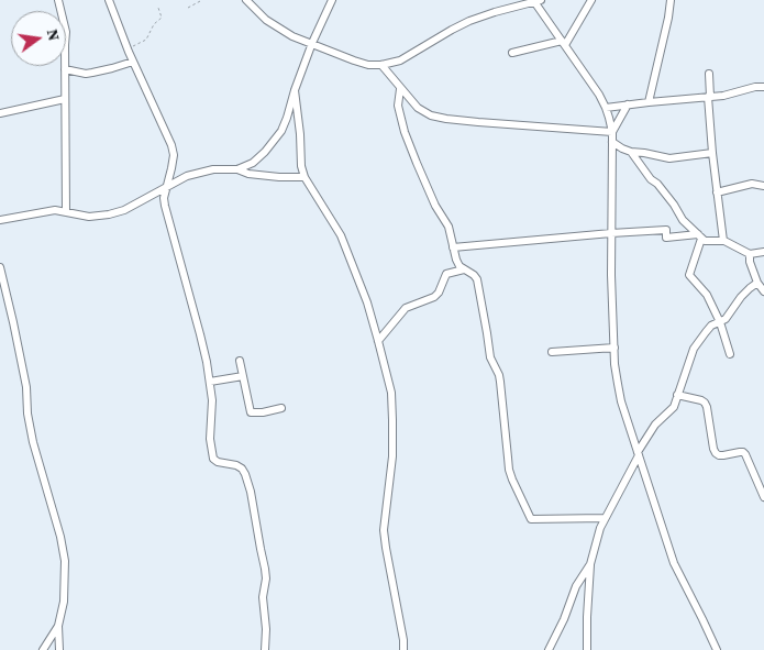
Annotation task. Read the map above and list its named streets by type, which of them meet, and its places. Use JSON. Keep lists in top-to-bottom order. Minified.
{"north":"right"}
